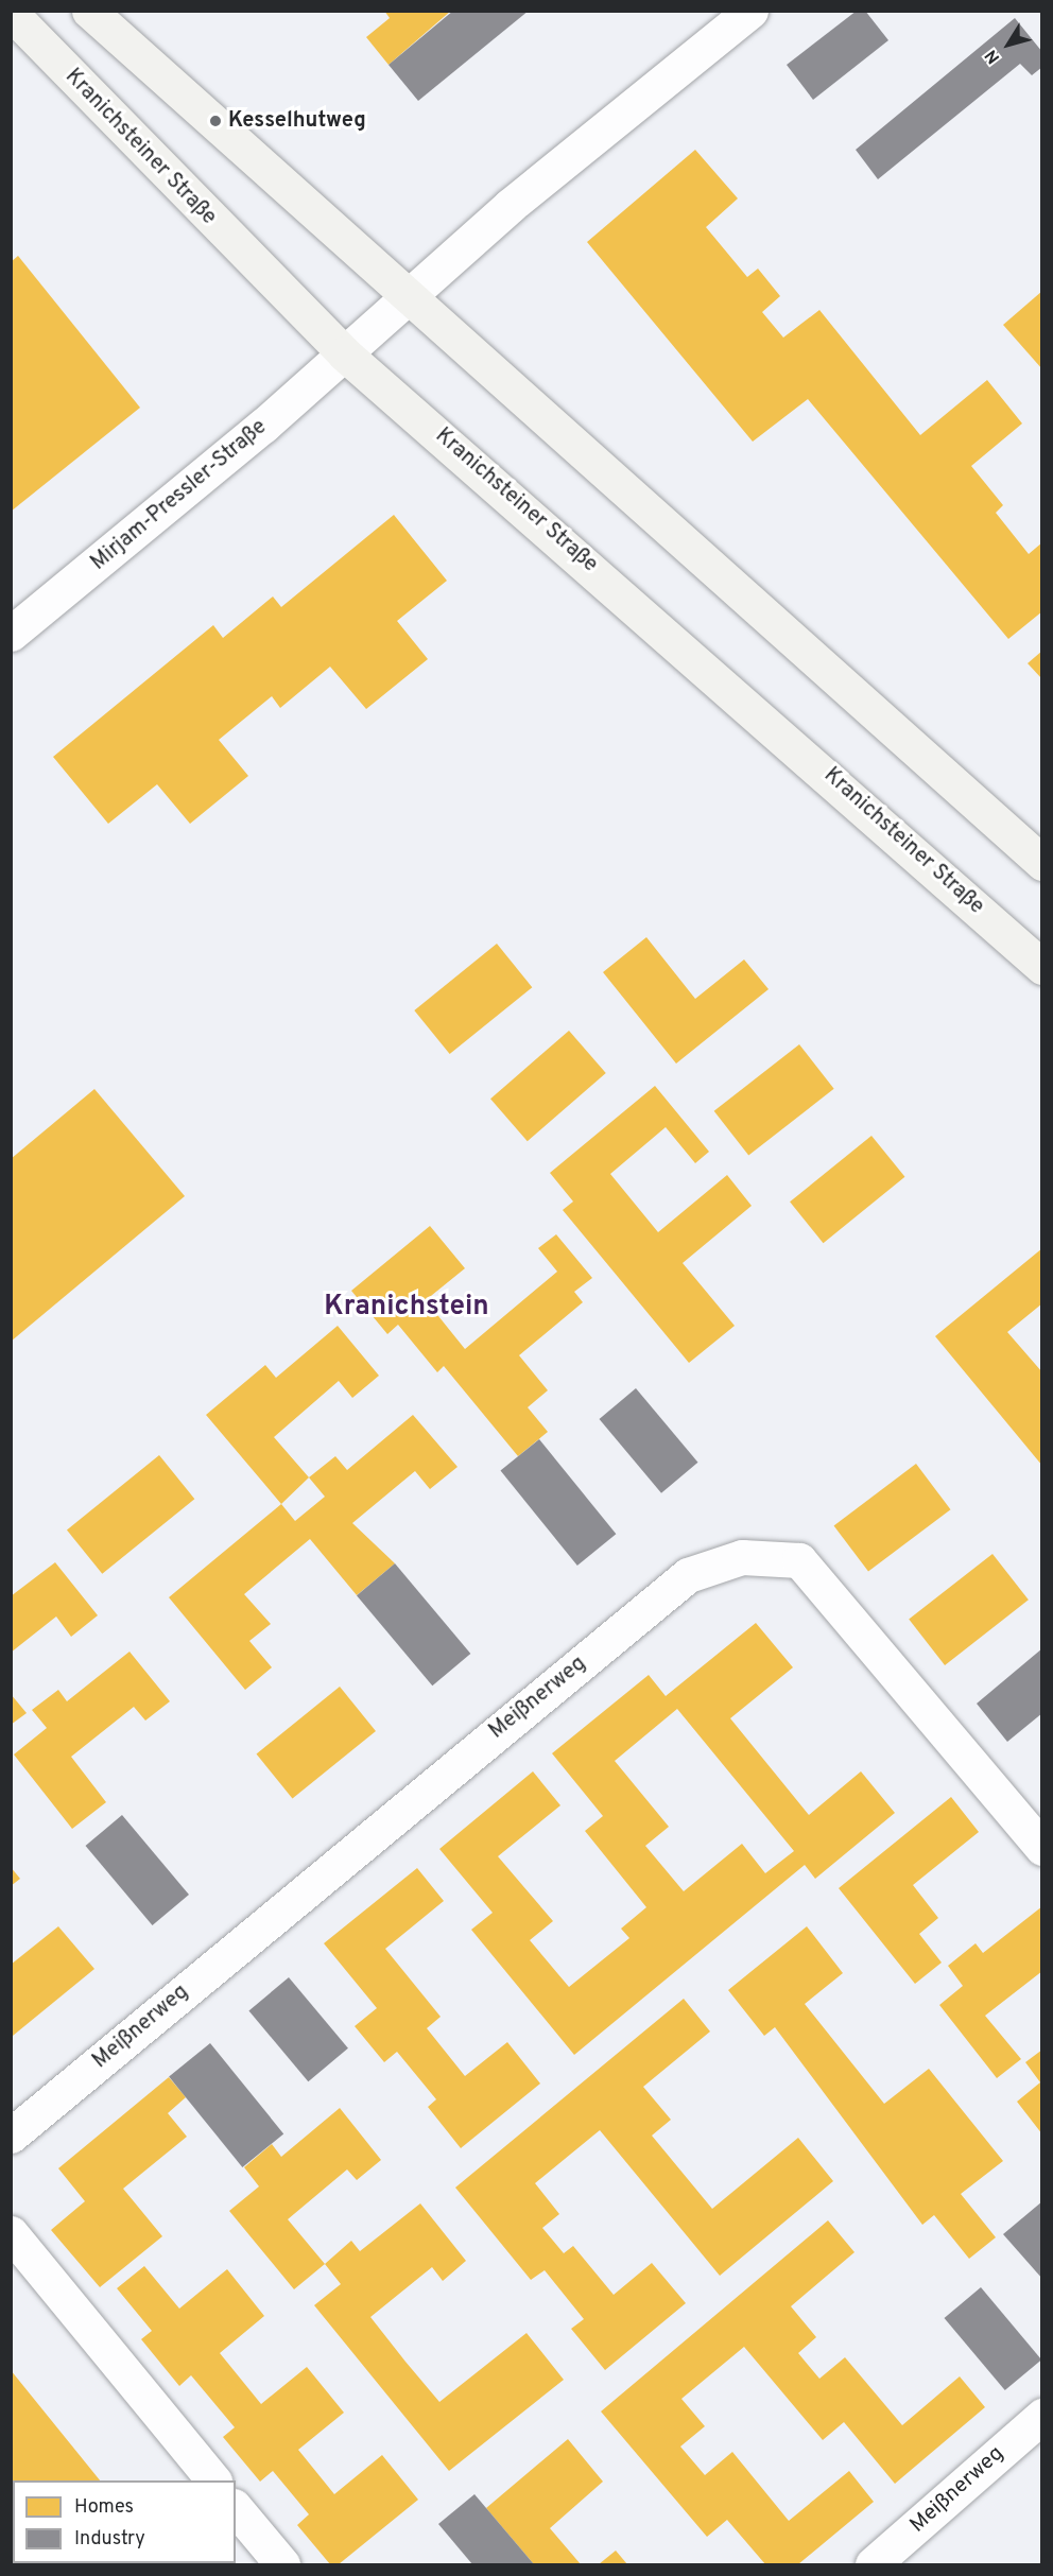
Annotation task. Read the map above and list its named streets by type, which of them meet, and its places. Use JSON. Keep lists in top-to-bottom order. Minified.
{"streets":{"main road":["Kranichsteiner Straße"],"street":["Mirjam-Pressler-Straße","Meißnerweg"]},"crossings":[["Kranichsteiner Straße","Mirjam-Pressler-Straße"]],"districts":["Kranichstein"],"places":["Kesselhutweg"],"legend":["Homes","Industry"],"north":"bottom left"}
